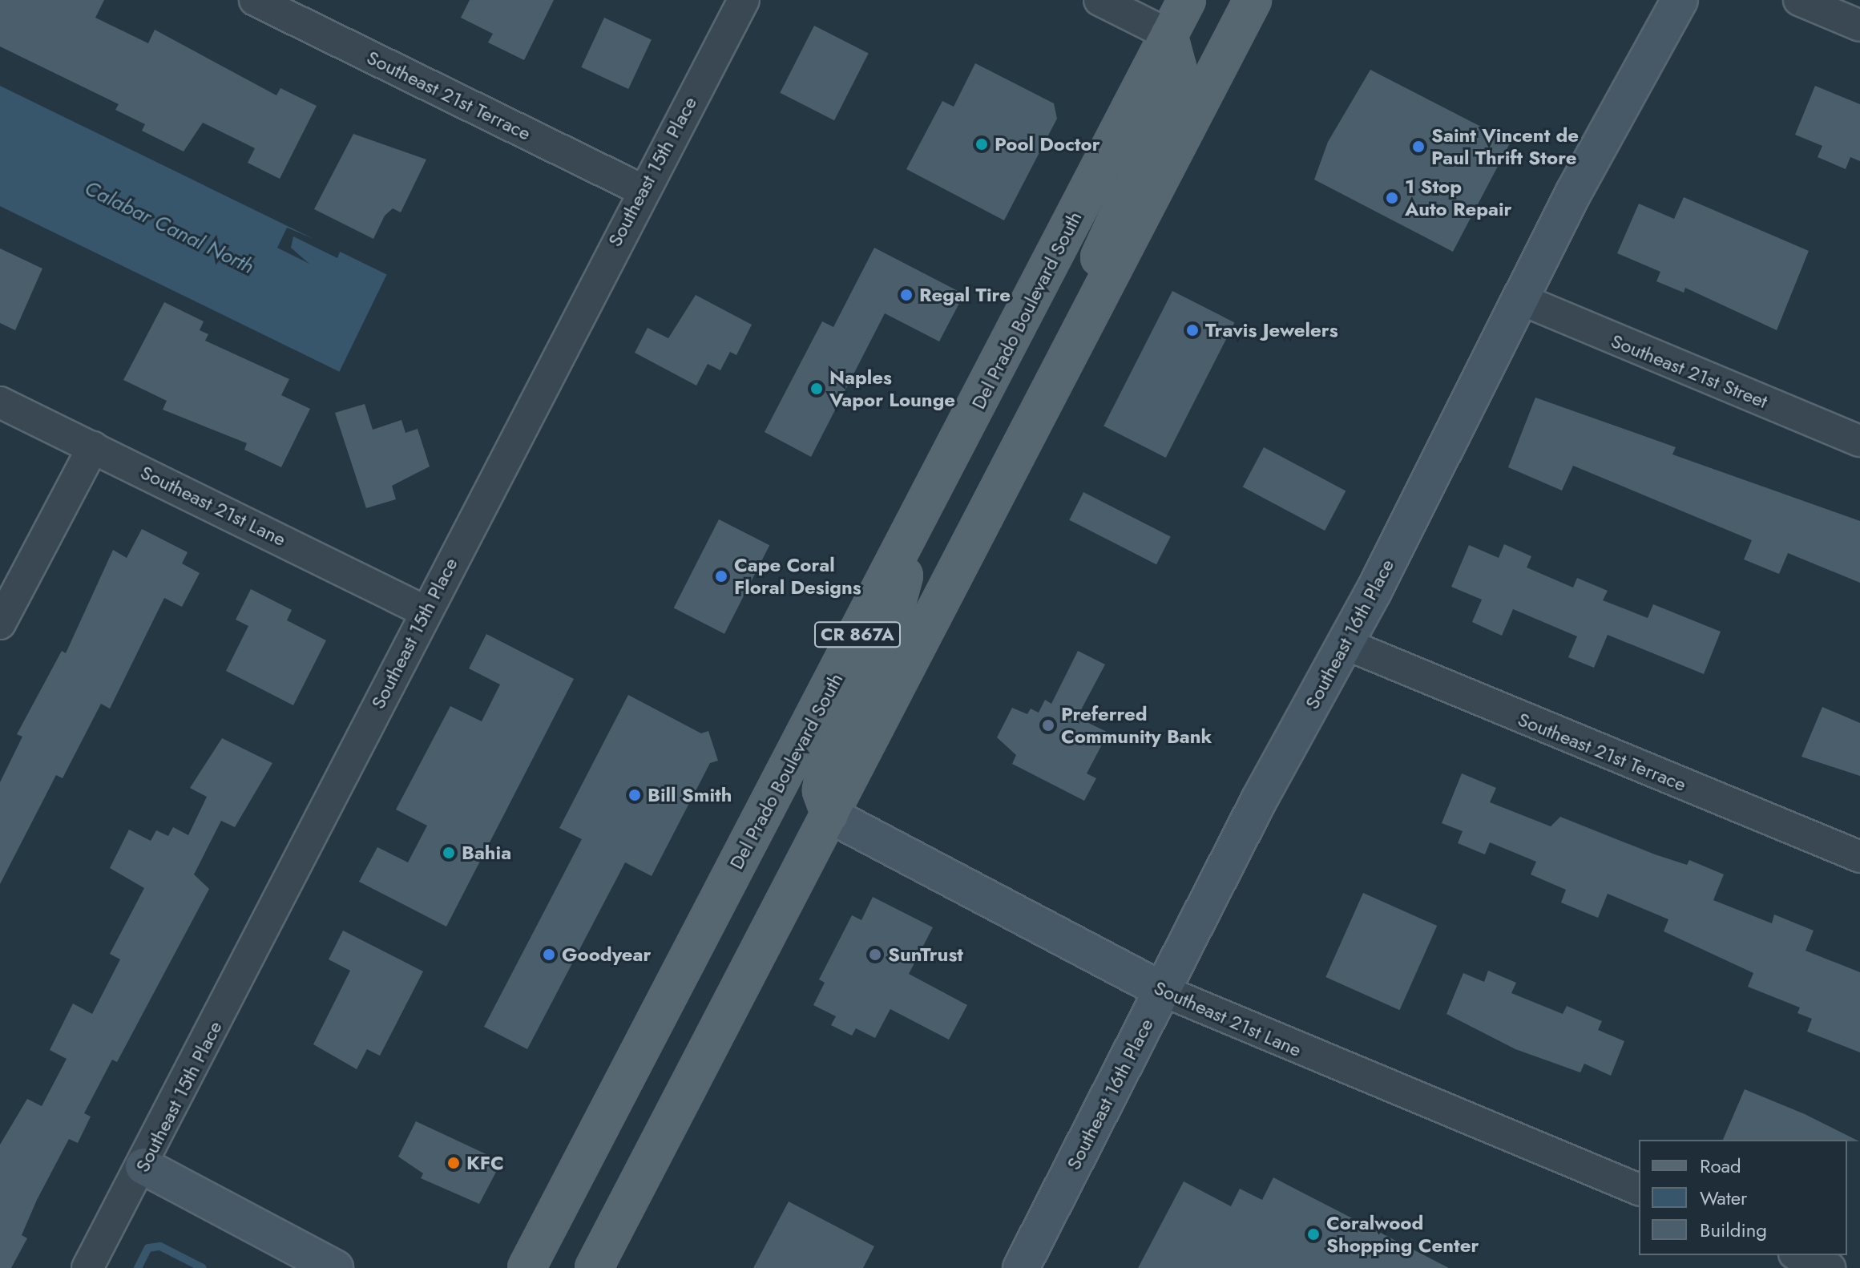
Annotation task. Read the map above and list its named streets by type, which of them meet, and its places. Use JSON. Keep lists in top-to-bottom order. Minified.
{"streets":{"main road":["Del Prado Boulevard South","CR 867A"],"street":["Southeast 21st Terrace","Southeast 15th Place","Southeast 21st Street","Southeast 21st Lane","Southeast 16th Place"]},"crossings":[["Southeast 21st Terrace","Southeast 15th Place"],["Southeast 21st Terrace","Southeast 16th Place"],["Southeast 15th Place","Southeast 21st Lane"],["Southeast 21st Street","Southeast 16th Place"],["Southeast 21st Lane","Southeast 16th Place"],["Southeast 21st Lane","CR 867A"]],"water":["Calabar Canal North"],"places":["Pool Doctor","Saint Vincent de Paul Thrift Store","1 Stop Auto Repair","Regal Tire","Travis Jewelers","Naples Vapor Lounge","Cape Coral Floral Designs","Preferred Community Bank","Bill Smith","Bahia","Goodyear","SunTrust","KFC","Coralwood Shopping Center"],"legend":["Road","Water","Building"]}
